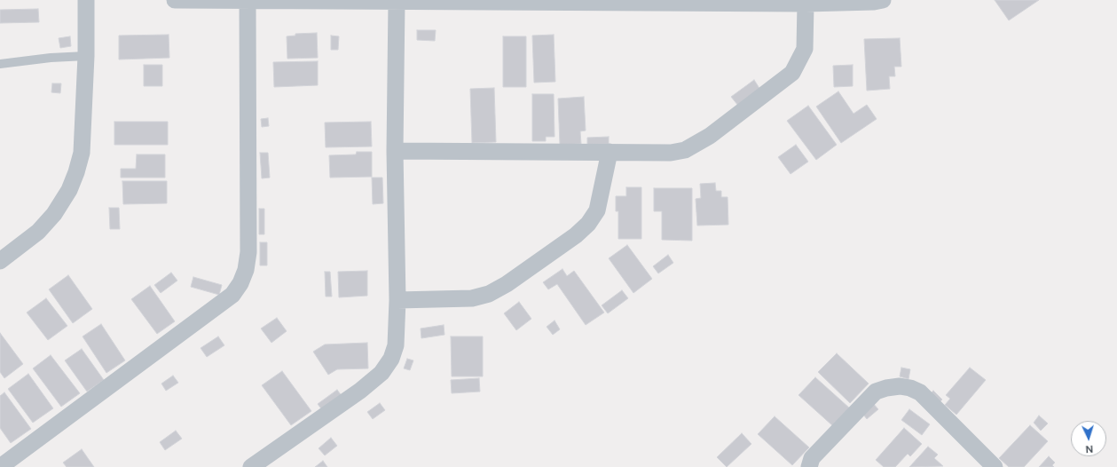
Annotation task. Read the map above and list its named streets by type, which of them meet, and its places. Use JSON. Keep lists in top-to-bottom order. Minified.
{"north":"bottom"}
